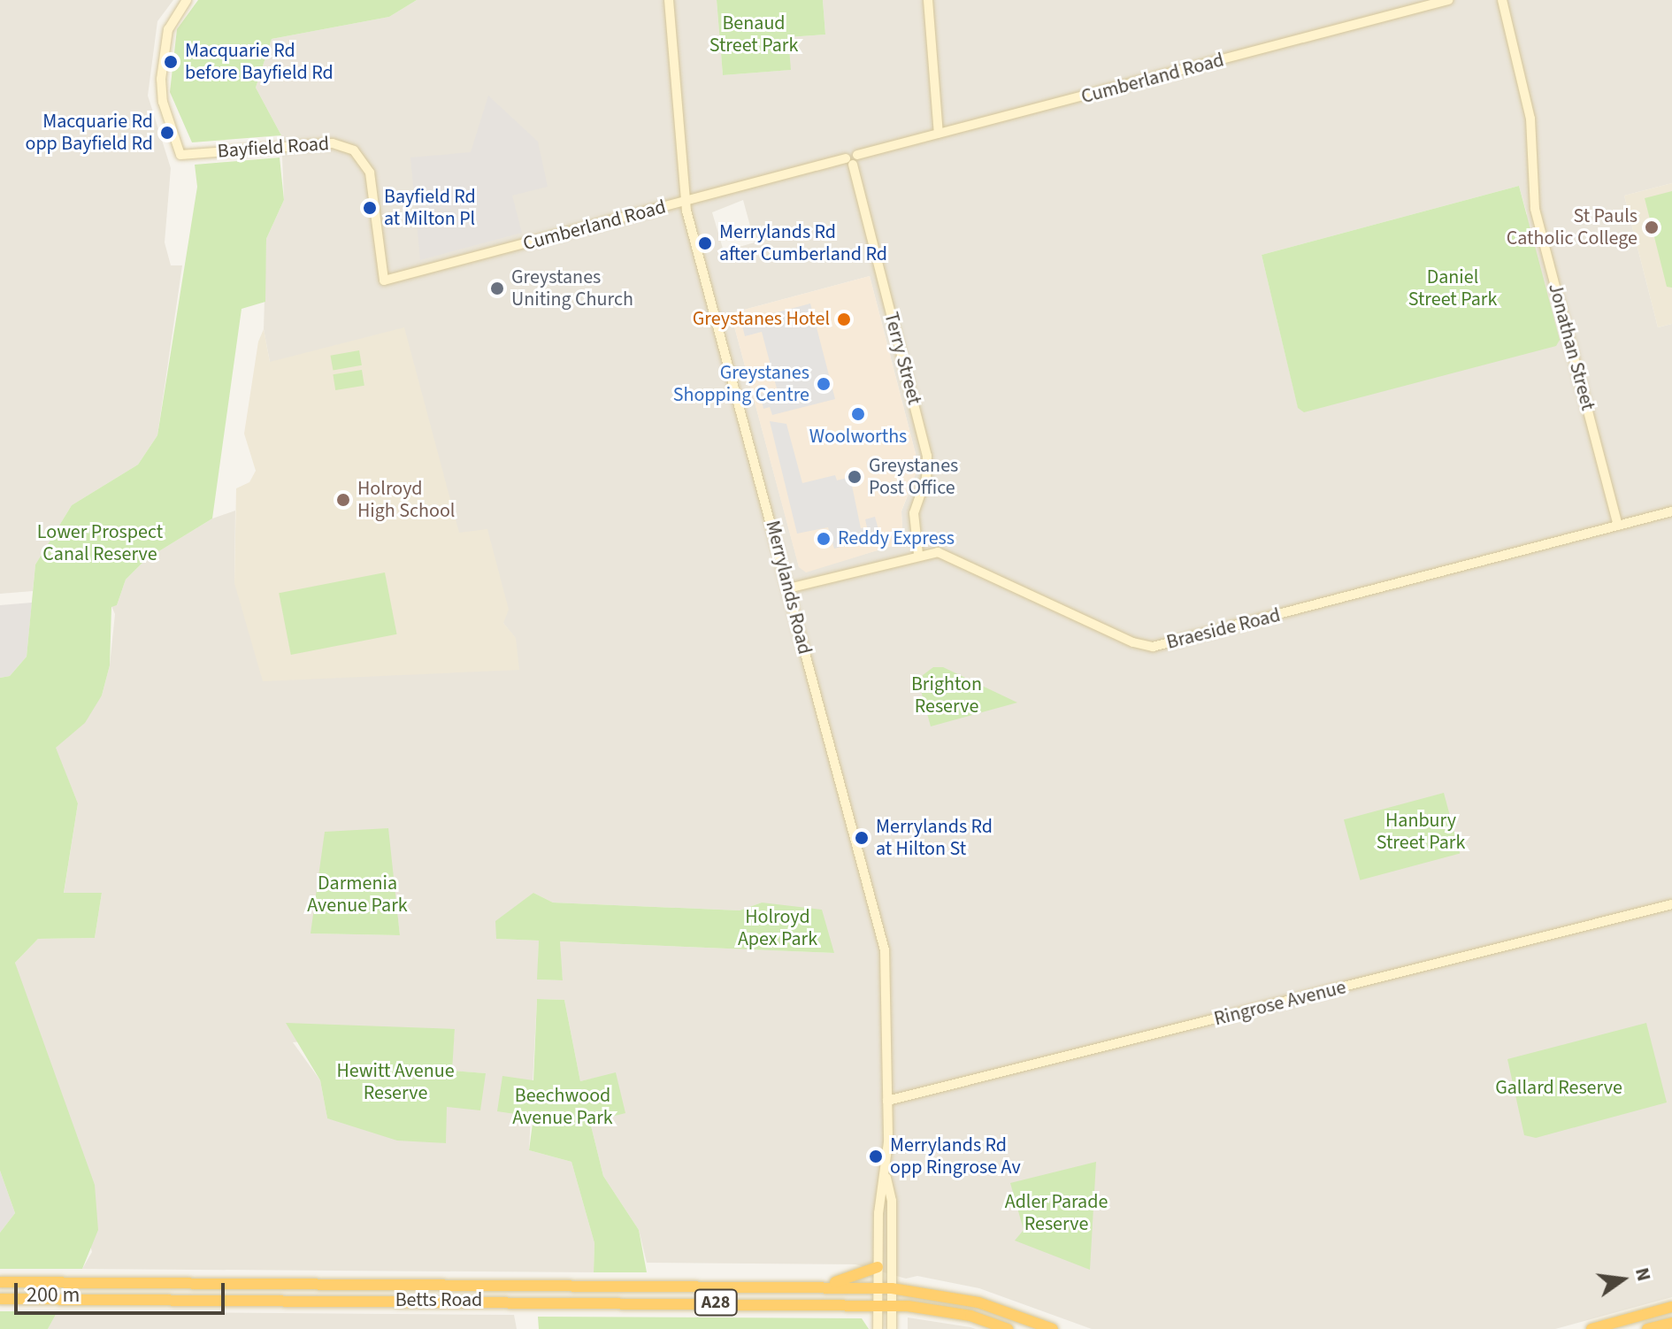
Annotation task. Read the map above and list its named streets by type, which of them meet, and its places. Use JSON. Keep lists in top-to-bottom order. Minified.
{"streets":{"highway":["Betts Road","A28"],"street":["Cumberland Road","Bayfield Road","Jonathan Street","Terry Street","Merrylands Road","Braeside Road","Ringrose Avenue"]},"crossings":[["Cumberland Road","Bayfield Road"],["Cumberland Road","Terry Street"],["Cumberland Road","Merrylands Road"],["Jonathan Street","Braeside Road"],["Terry Street","Braeside Road"],["Merrylands Road","Braeside Road"],["Merrylands Road","Ringrose Avenue"],["Merrylands Road","Betts Road"],["Merrylands Road","A28"],["Betts Road","A28"]],"parks":["Benaud Street Park","Daniel Street Park","Lower Prospect Canal Reserve","Brighton Reserve","Hanbury Street Park","Darmenia Avenue Park","Holroyd Apex Park","Hewitt Avenue Reserve","Gallard Reserve","Beechwood Avenue Park","Adler Parade Reserve"],"places":["Macquarie Rd before Bayfield Rd","Macquarie Rd opp Bayfield Rd","Bayfield Rd at Milton Pl","St Pauls Catholic College","Merrylands Rd after Cumberland Rd","Greystanes Uniting Church","Greystanes Hotel","Greystanes Shopping Centre","Woolworths","Greystanes Post Office","Holroyd High School","Reddy Express","Merrylands Rd at Hilton St","Merrylands Rd opp Ringrose Av"],"scale_bar":"200 m","north":"right"}
